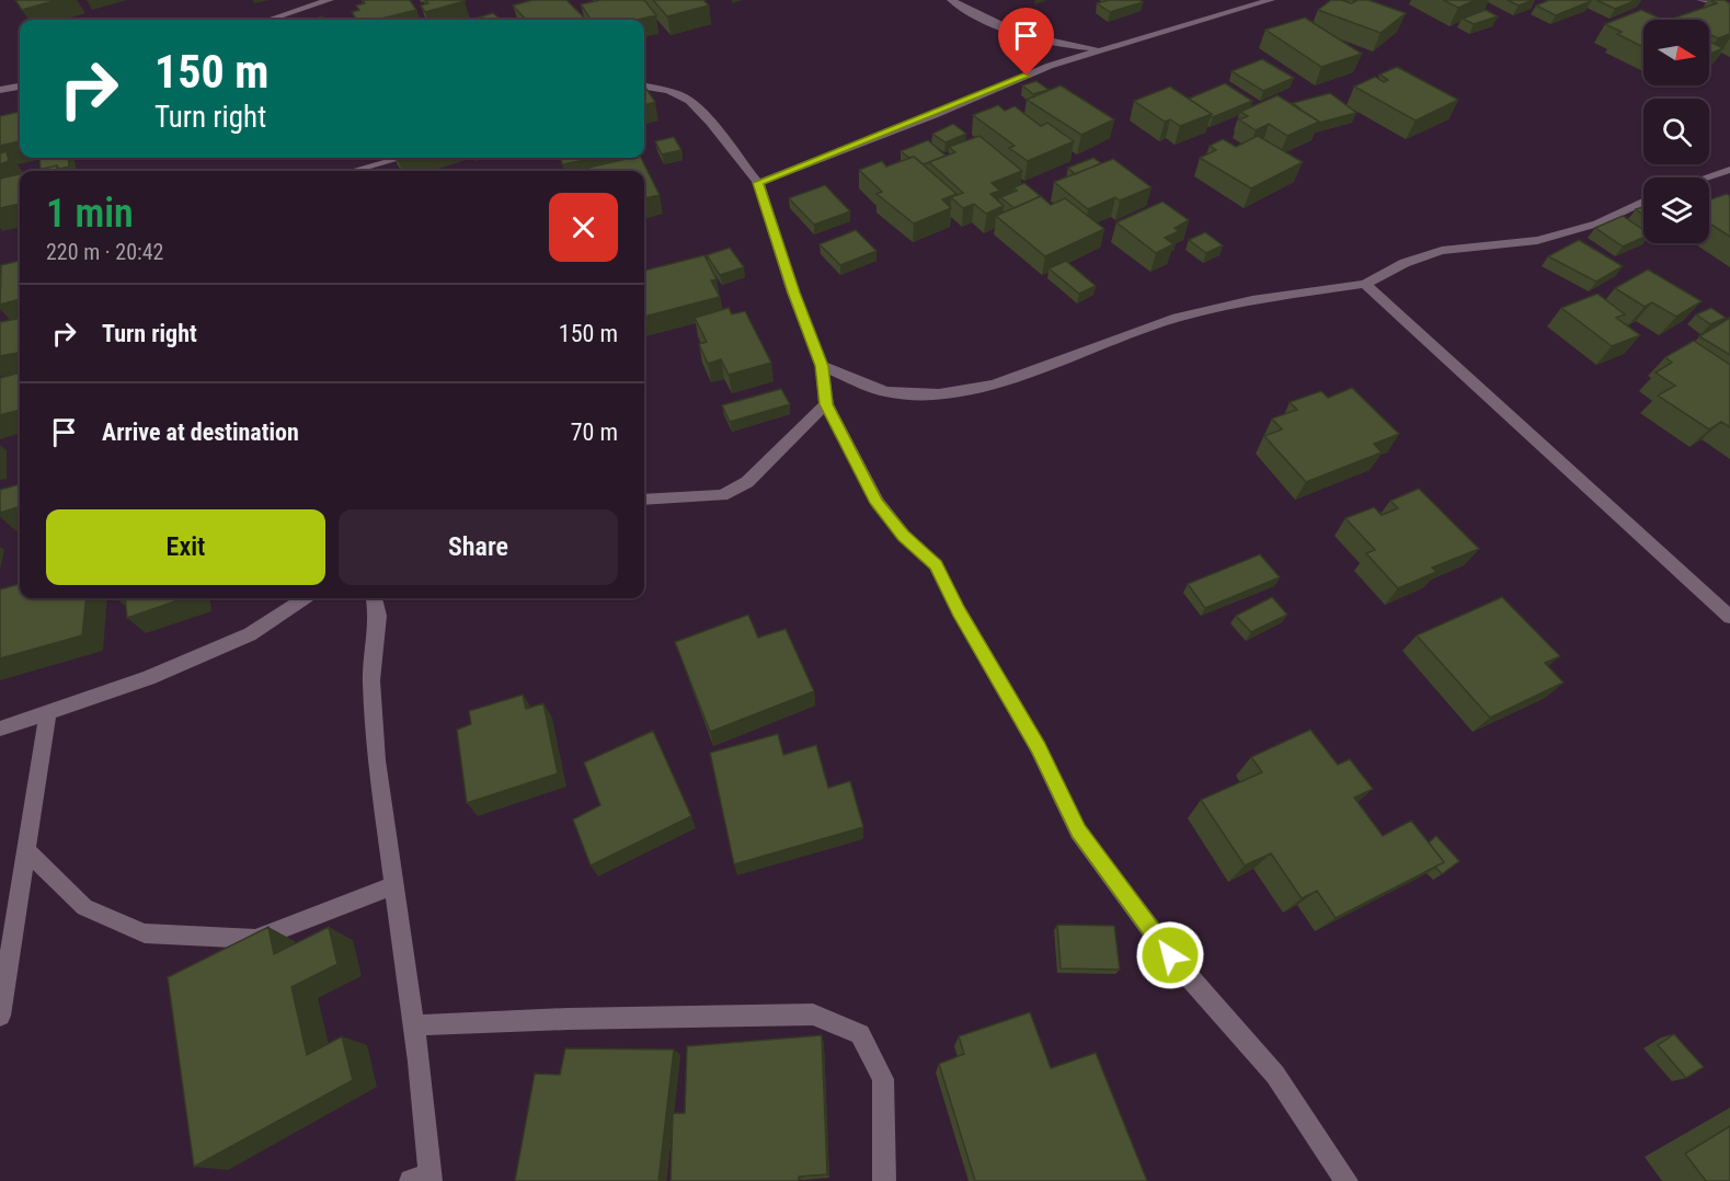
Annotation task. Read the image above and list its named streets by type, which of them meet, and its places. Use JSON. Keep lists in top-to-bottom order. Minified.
{"north":"right","page":{"turn":["150 m","Turn right"],"heading":["1 min","220 m · 20:42"],"list":[{"name":"Turn right","value":"150 m"},{"name":"Arrive at destination","value":"70 m"}],"buttons":["Exit","Share"]}}
